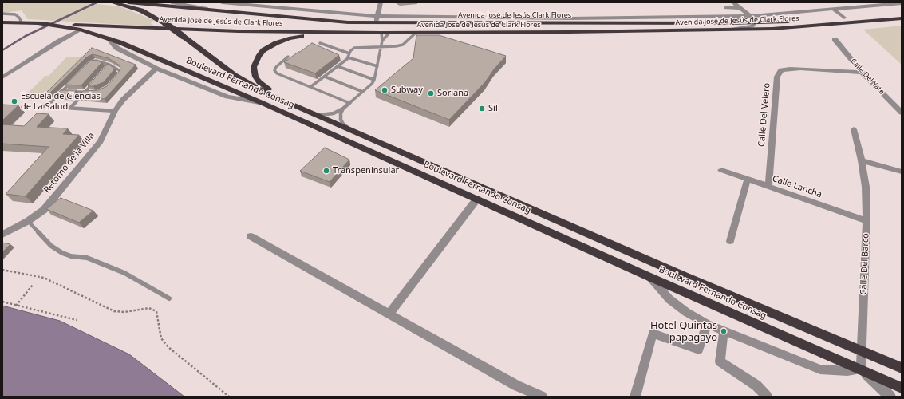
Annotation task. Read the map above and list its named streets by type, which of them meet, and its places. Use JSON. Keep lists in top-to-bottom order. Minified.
{"streets":{"highway":["Avenida José de Jesús Clark Flores","Avenida José de Jesús de Clark Flores","Boulevard Fernando Consag"],"street":["Calle Del Yate","Calle Del Velero","Retorno de la Villa","Calle Lancha","Calle Del Barco"]},"crossings":[["Avenida José de Jesús de Clark Flores","Boulevard Fernando Consag"],["Calle Del Yate","Calle Del Velero"],["Boulevard Fernando Consag","Calle Del Barco"],["Calle Del Velero","Calle Lancha"],["Calle Lancha","Calle Del Barco"]],"places":["Subway","Soriana","Escuela de Ciencias de La Salud","Sil","Transpeninsular","Hotel Quintas papagayo"]}
